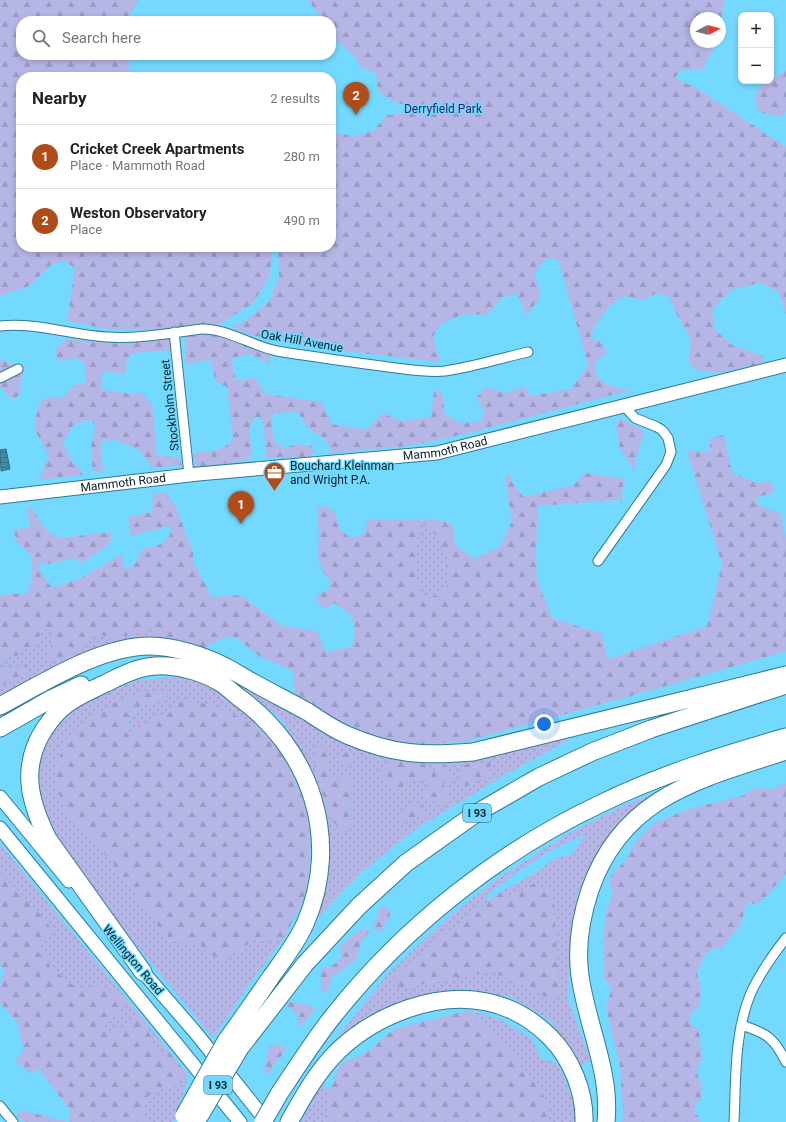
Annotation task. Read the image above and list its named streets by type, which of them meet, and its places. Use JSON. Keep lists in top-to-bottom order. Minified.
{"streets":{"highway":["I 93"],"main road":["Mammoth Road","Wellington Road"],"street":["Oak Hill Avenue","Stockholm Street"]},"crossings":[["Oak Hill Avenue","Stockholm Street"],["Stockholm Street","Mammoth Road"]],"parks":["Derryfield Park"],"places":{"office":["Bouchard Kleinman and Wright P.A."]},"north":"right","page":{"map_buttons":["+","−"],"search":"Search here","heading":["Nearby","2 results"],"pins":["2","1"],"list":[{"mark":"1","name":"Cricket Creek Apartments","note":"Place · Mammoth Road","value":"280 m"},{"mark":"2","name":"Weston Observatory","note":"Place","value":"490 m"}]}}
